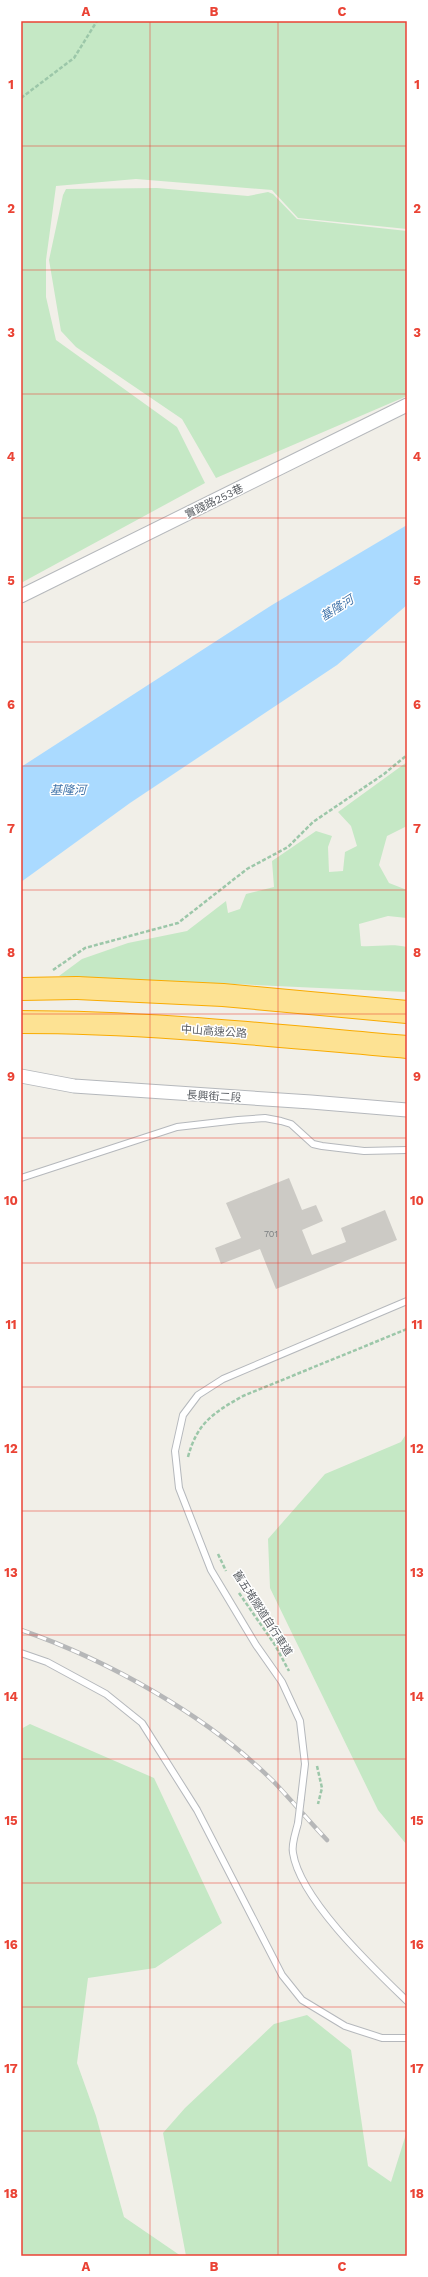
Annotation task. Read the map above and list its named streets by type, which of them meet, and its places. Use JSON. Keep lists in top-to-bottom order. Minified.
{"streets":{"highway":["中山高速公路"],"street":["實踐路253巷","長興街二段"],"path":["舊五堵隧道自行車道"]},"water":["基隆河"],"house_numbers":["701"],"grid":{"columns":["A","B","C"],"rows":["1","2","3","4","5","6","7","8","9","10","11","12","13","14","15","16","17","18"]}}
